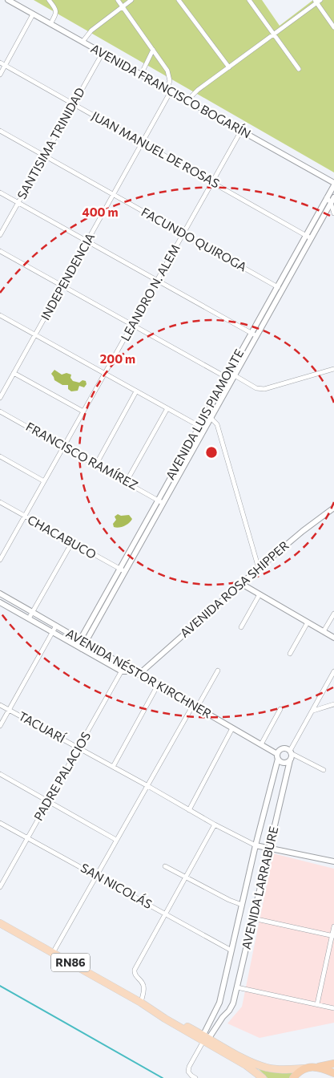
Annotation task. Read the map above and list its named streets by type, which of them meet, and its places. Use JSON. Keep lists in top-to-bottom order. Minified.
{"streets":{"main road":["RN86"],"street":["AVENIDA FRANCISCO BOGARÍN","SANTISIMA TRINIDAD","JUAN MANUEL DE ROSAS","FACUNDO QUIROGA","INDEPENDENCIA","LEANDRO N. ALEM","AVENIDA LUIS PIAMONTE","FRANCISCO RAMÍREZ","CHACABUCO","AVENIDA ROSA SHIPPER","AVENIDA NÉSTOR KIRCHNER","TACUARÍ","PADRE PALACIOS","SAN NICOLÁS","AVENIDA LARRABURE"]},"crossings":[["AVENIDA FRANCISCO BOGARÍN","SANTISIMA TRINIDAD"],["AVENIDA FRANCISCO BOGARÍN","INDEPENDENCIA"],["AVENIDA FRANCISCO BOGARÍN","LEANDRO N. ALEM"],["AVENIDA FRANCISCO BOGARÍN","AVENIDA LUIS PIAMONTE"],["SANTISIMA TRINIDAD","JUAN MANUEL DE ROSAS"],["SANTISIMA TRINIDAD","FACUNDO QUIROGA"],["JUAN MANUEL DE ROSAS","INDEPENDENCIA"],["JUAN MANUEL DE ROSAS","LEANDRO N. ALEM"],["JUAN MANUEL DE ROSAS","AVENIDA LUIS PIAMONTE"],["FACUNDO QUIROGA","INDEPENDENCIA"],["FACUNDO QUIROGA","LEANDRO N. ALEM"],["FACUNDO QUIROGA","AVENIDA LUIS PIAMONTE"],["LEANDRO N. ALEM","FRANCISCO RAMÍREZ"],["LEANDRO N. ALEM","CHACABUCO"],["AVENIDA LUIS PIAMONTE","FRANCISCO RAMÍREZ"],["AVENIDA LUIS PIAMONTE","CHACABUCO"],["AVENIDA LUIS PIAMONTE","AVENIDA NÉSTOR KIRCHNER"],["AVENIDA ROSA SHIPPER","AVENIDA NÉSTOR KIRCHNER"],["AVENIDA NÉSTOR KIRCHNER","PADRE PALACIOS"],["AVENIDA NÉSTOR KIRCHNER","AVENIDA LARRABURE"],["TACUARÍ","PADRE PALACIOS"],["TACUARÍ","AVENIDA LARRABURE"],["PADRE PALACIOS","SAN NICOLÁS"],["SAN NICOLÁS","AVENIDA LARRABURE"],["AVENIDA LARRABURE","RN86"]],"rings":["400 m","200 m"]}
